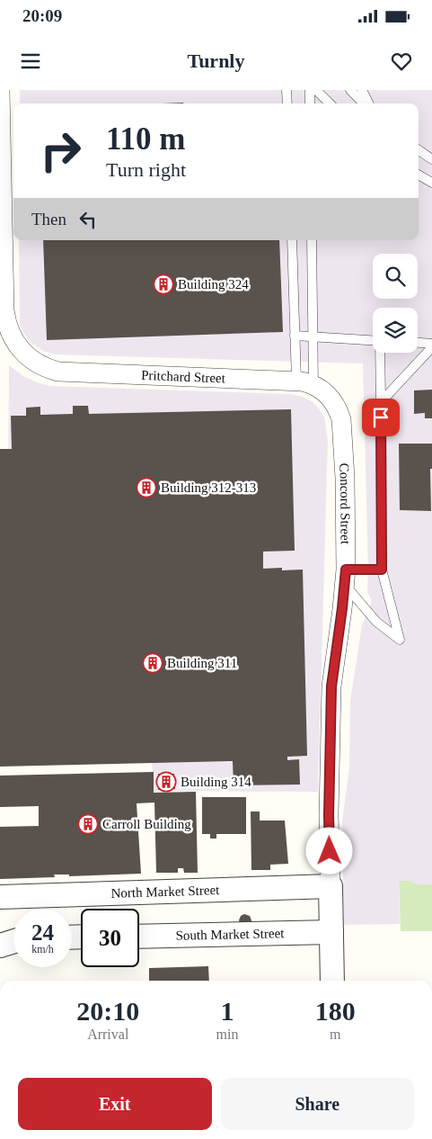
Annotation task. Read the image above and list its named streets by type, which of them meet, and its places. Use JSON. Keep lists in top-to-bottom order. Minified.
{"streets":{"street":["Pritchard Street","Concord Street","North Market Street","South Market Street"]},"crossings":[["Pritchard Street","Concord Street"],["Concord Street","North Market Street"],["Concord Street","South Market Street"]],"places":{"building":["Building 324","Building 312-313","Building 311","Building 314","Carroll Building"]},"page":{"status":"20:09","header":"Turnly","turn":["110 m","Turn right"],"then":"Then","speed":"24 km/h","limit":"30","eta":["20:10","Arrival","1","min","180","m"],"buttons":["Exit","Share"]}}
